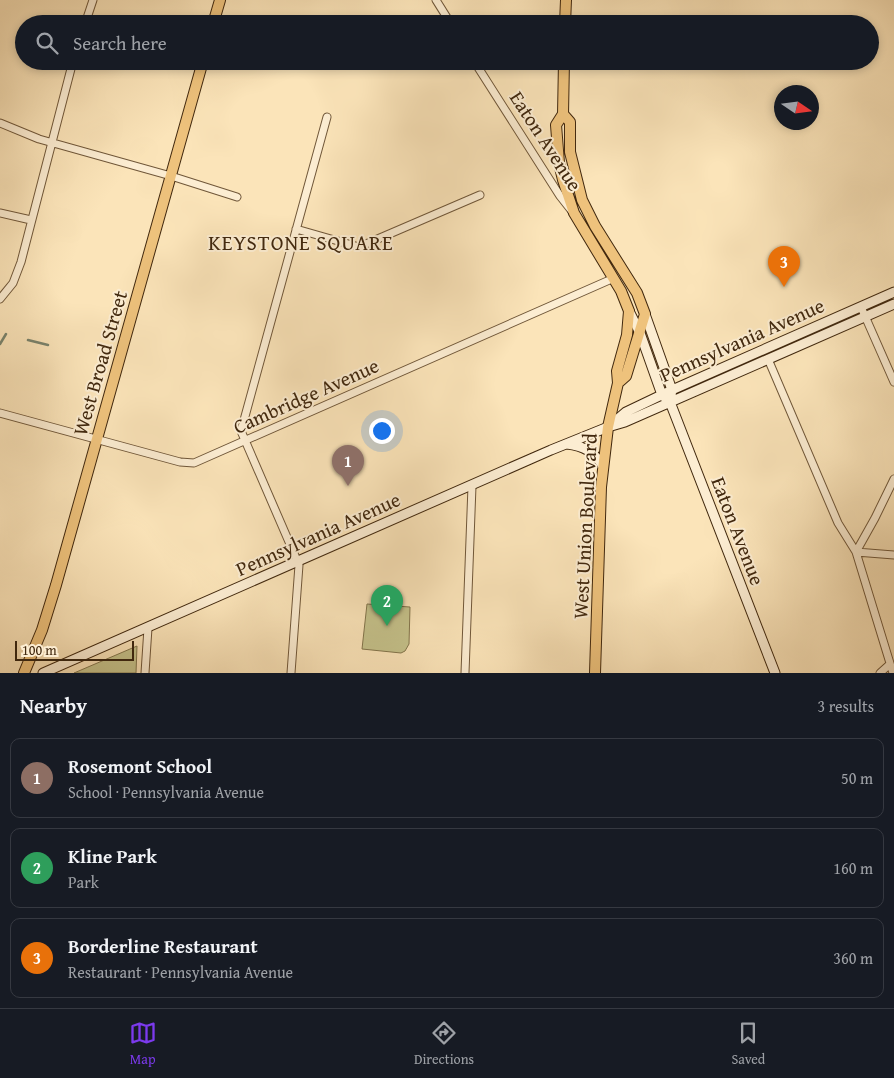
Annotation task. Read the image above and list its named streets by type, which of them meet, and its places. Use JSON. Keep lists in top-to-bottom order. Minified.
{"streets":{"main road":["West Broad Street","West Union Boulevard"],"street":["Eaton Avenue","Pennsylvania Avenue","Cambridge Avenue"]},"crossings":[["Eaton Avenue","Pennsylvania Avenue"],["Eaton Avenue","West Union Boulevard"],["Pennsylvania Avenue","West Union Boulevard"],["West Broad Street","Cambridge Avenue"],["Cambridge Avenue","West Union Boulevard"]],"districts":["KEYSTONE SQUARE"],"scale_bar":"100 m","north":"right","page":{"search":"Search here","pins":["3","1","2"],"scale":"100 m","heading":["Nearby","3 results"],"list":[{"mark":"1","name":"Rosemont School","note":"School · Pennsylvania Avenue","value":"50 m"},{"mark":"2","name":"Kline Park","note":"Park","value":"160 m"},{"mark":"3","name":"Borderline Restaurant","note":"Restaurant · Pennsylvania Avenue","value":"360 m"}],"nav":["Map","Directions","Saved"]}}
